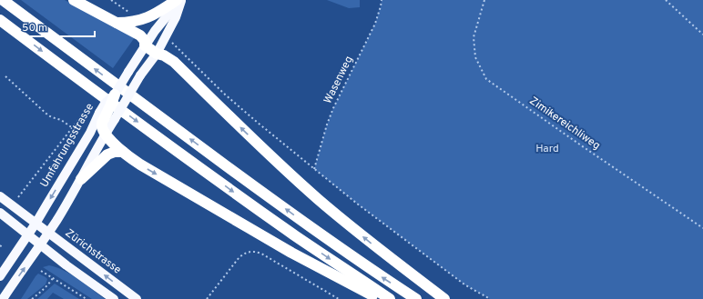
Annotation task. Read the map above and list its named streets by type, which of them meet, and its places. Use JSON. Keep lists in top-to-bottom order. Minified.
{"streets":{"main road":["Umfahrungsstrasse","Zürichstrasse"],"path":["Wasenweg","Zimikereichliweg"]},"crossings":[["Umfahrungsstrasse","Zürichstrasse"]],"parks":["Hard"],"scale_bar":"50 m"}
